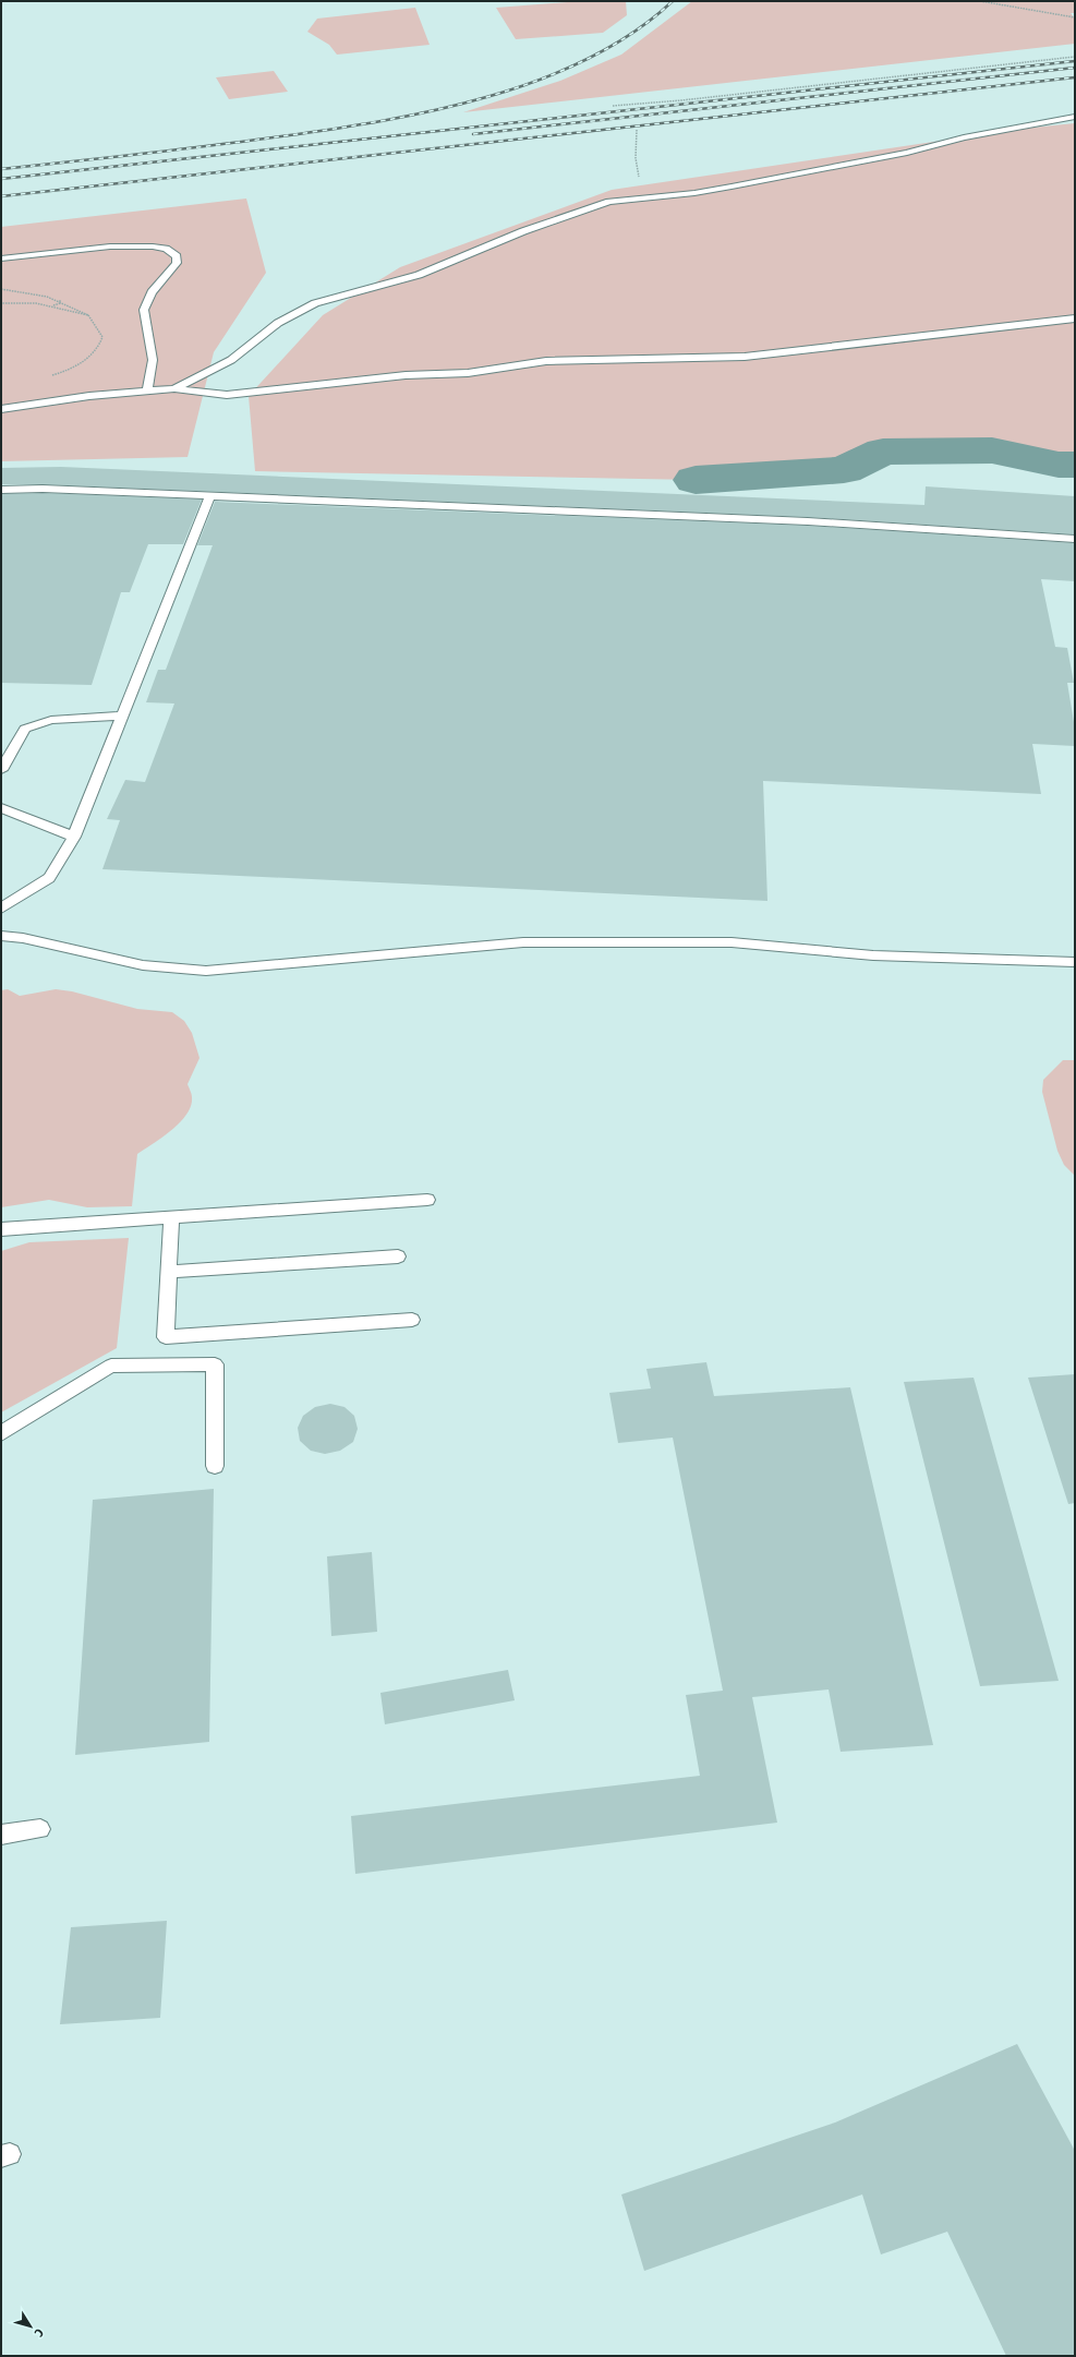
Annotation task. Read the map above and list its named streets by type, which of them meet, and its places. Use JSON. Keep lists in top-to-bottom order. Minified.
{"north":"bottom right"}
